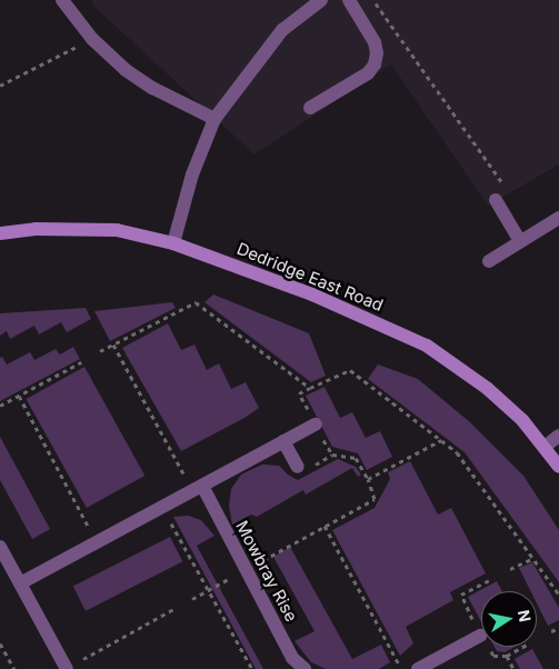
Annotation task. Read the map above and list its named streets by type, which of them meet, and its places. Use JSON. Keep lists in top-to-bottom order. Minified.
{"streets":{"street":["Dedridge East Road","Mowbray Rise"]},"north":"right"}
